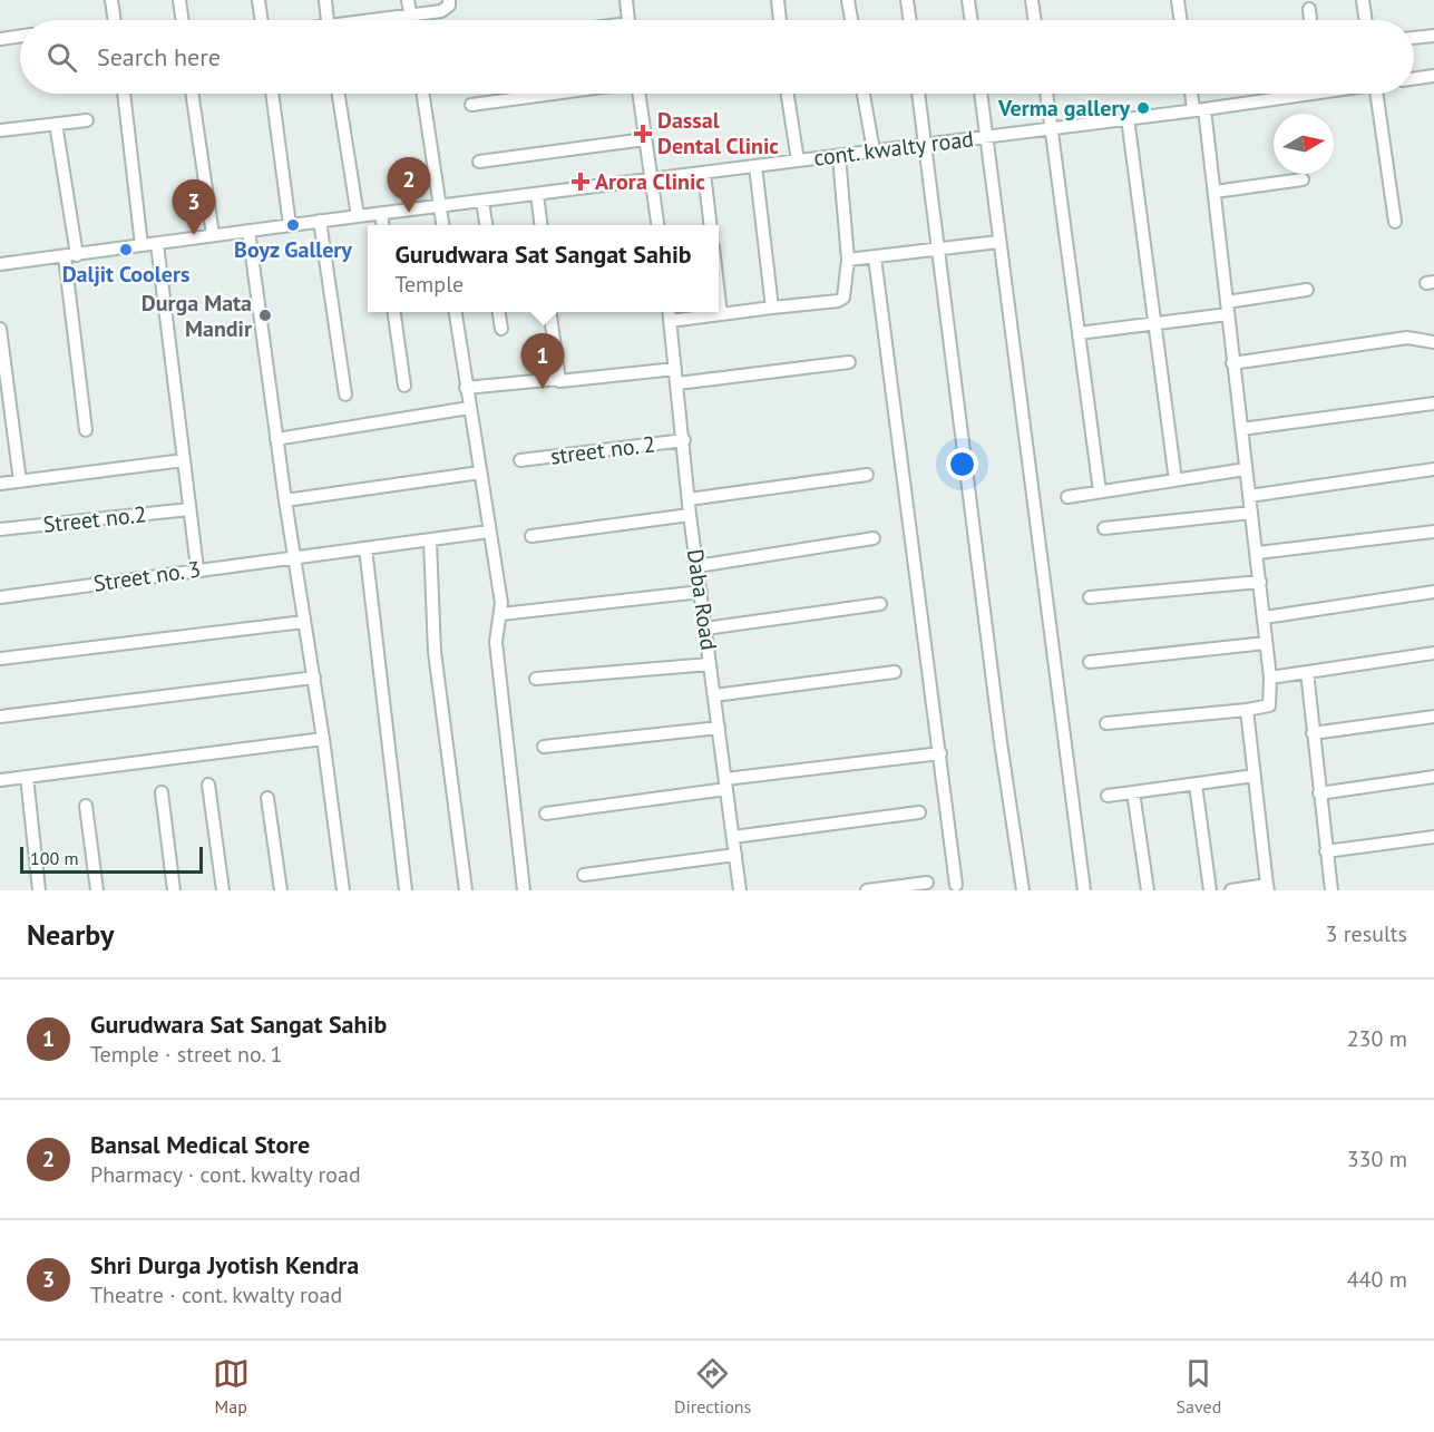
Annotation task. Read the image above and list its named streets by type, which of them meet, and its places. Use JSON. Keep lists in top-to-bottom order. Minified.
{"streets":{"street":["cont. kwalty road","street no. 2","Street no.2","Street no. 3","Daba Road"]},"crossings":[["street no. 2","Daba Road"]],"places":{"other":["Verma gallery","Boyz Gallery","Daljit Coolers","Durga Mata Mandir"],"health":["Dassal Dental Clinic","Arora Clinic"]},"scale_bar":"100 m","north":"right","page":{"search":"Search here","pins":["2","3","1"],"popup":["Gurudwara Sat Sangat Sahib","Temple"],"scale":"100 m","heading":["Nearby","3 results"],"list":[{"mark":"1","name":"Gurudwara Sat Sangat Sahib","note":"Temple · street no. 1","value":"230 m"},{"mark":"2","name":"Bansal Medical Store","note":"Pharmacy · cont. kwalty road","value":"330 m"},{"mark":"3","name":"Shri Durga Jyotish Kendra","note":"Theatre · cont. kwalty road","value":"440 m"}],"nav":["Map","Directions","Saved"]}}
